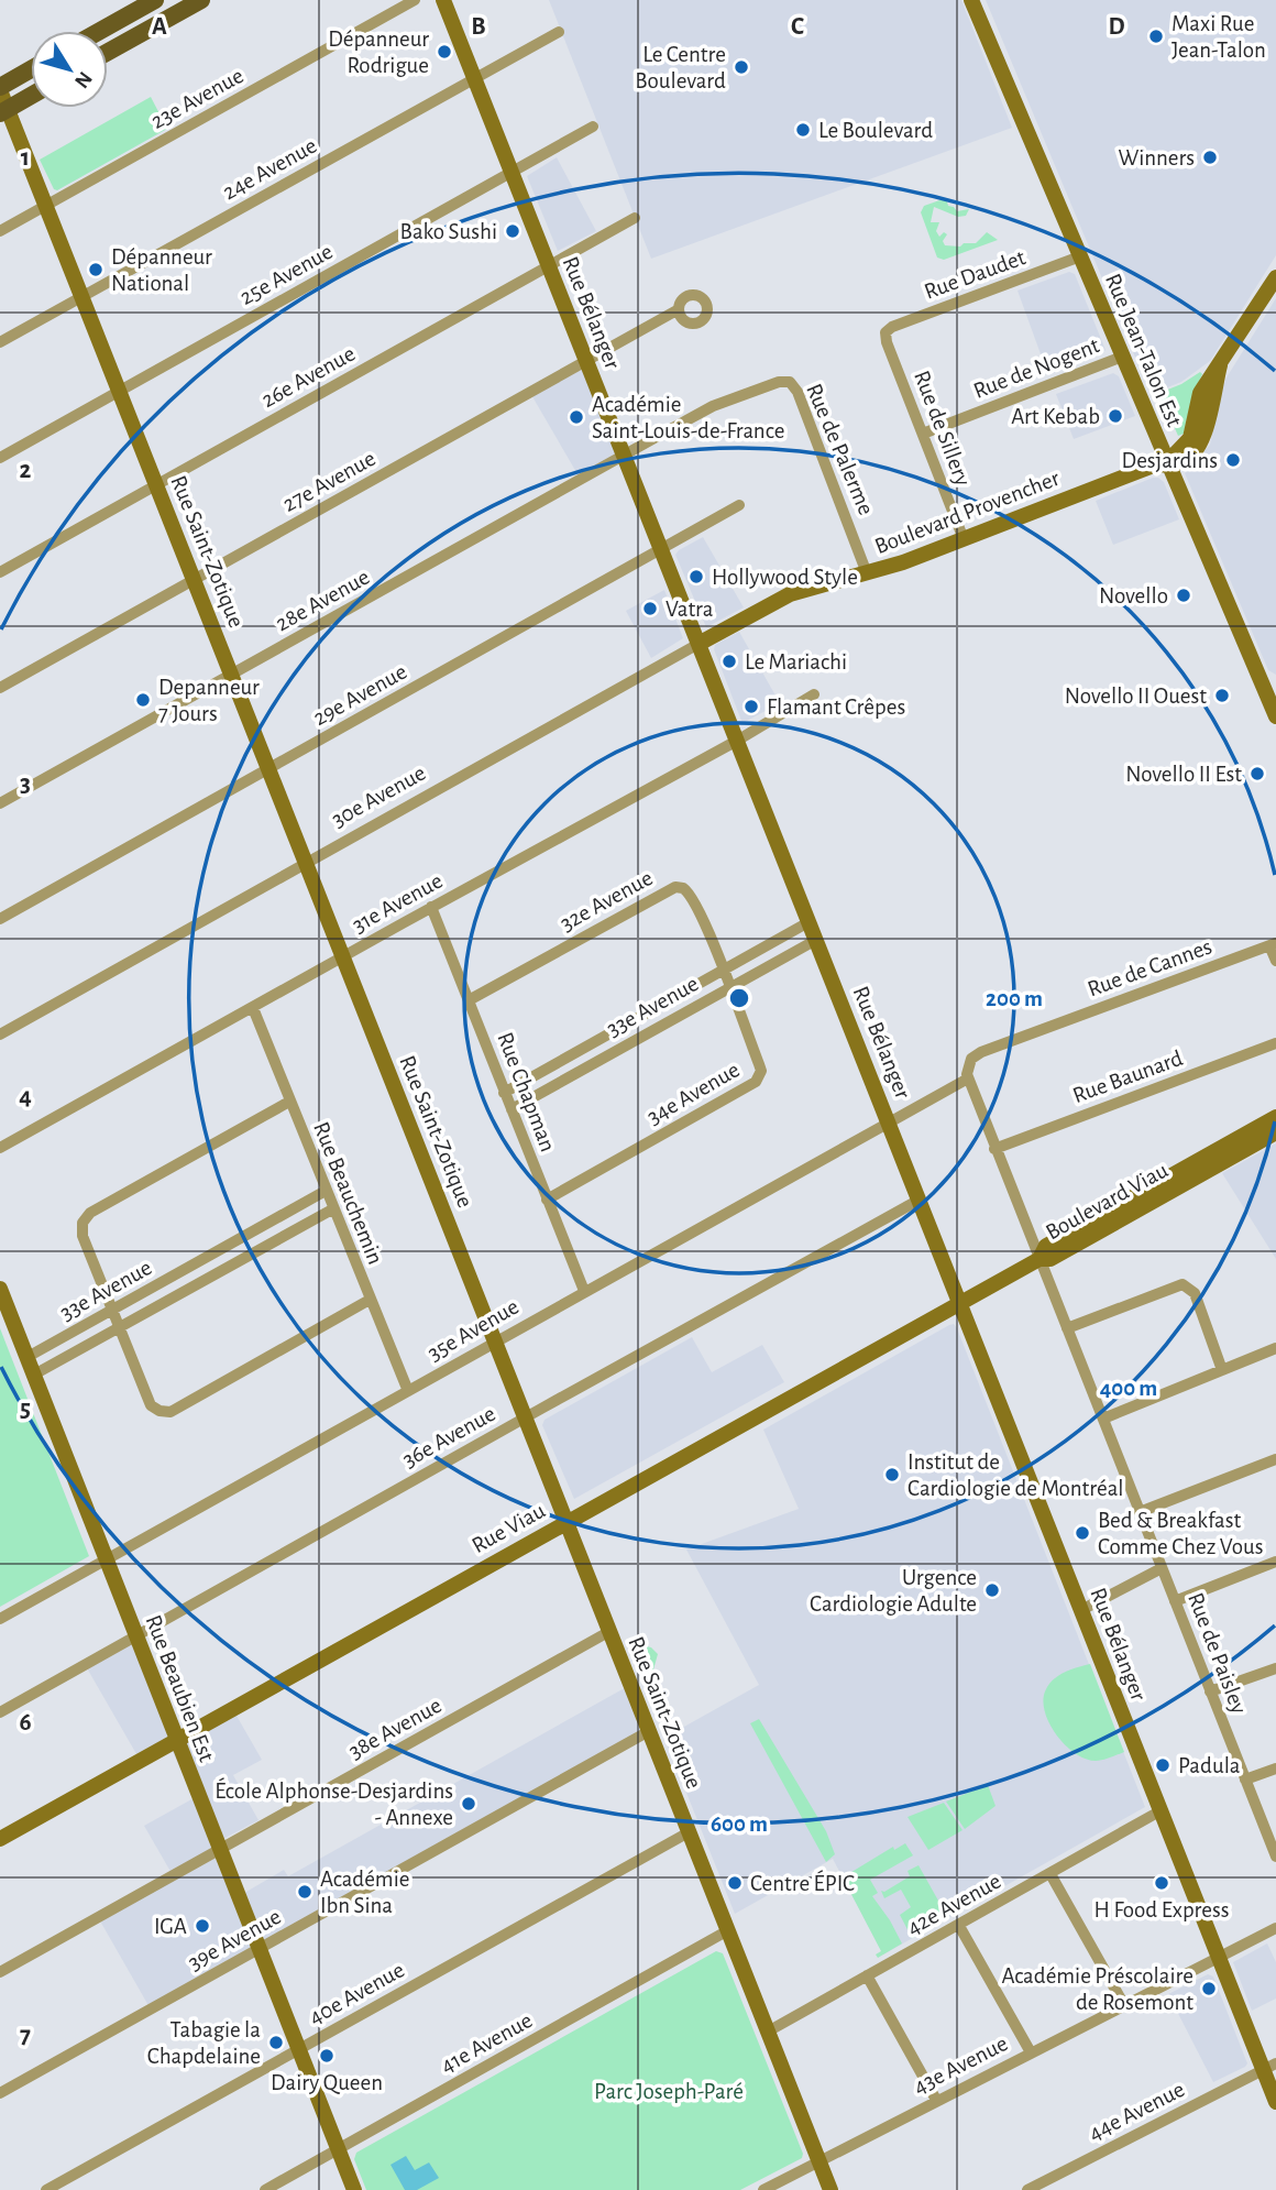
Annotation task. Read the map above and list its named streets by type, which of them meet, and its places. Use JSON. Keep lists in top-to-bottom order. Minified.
{"streets":{"street":["23e Avenue","24e Avenue","25e Avenue","Rue Daudet","Rue Bélanger","Rue Jean-Talon Est","Rue de Nogent","26e Avenue","Rue de Sillery","Rue de Palerme","27e Avenue","Boulevard Provencher","Rue Saint-Zotique","28e Avenue","29e Avenue","30e Avenue","32e Avenue","31e Avenue","Rue de Cannes","33e Avenue","Rue Baunard","Rue Chapman","34e Avenue","Rue Beauchemin","Boulevard Viau","35e Avenue","36e Avenue","Rue Viau","Rue de Paisley","Rue Beaubien Est","38e Avenue","42e Avenue","39e Avenue","40e Avenue","41e Avenue","43e Avenue","44e Avenue"]},"crossings":[["23e Avenue","Rue Saint-Zotique"],["24e Avenue","Rue Bélanger"],["24e Avenue","Rue Saint-Zotique"],["25e Avenue","Rue Bélanger"],["25e Avenue","Rue Saint-Zotique"],["Rue Daudet","Rue Jean-Talon Est"],["Rue Daudet","Rue de Sillery"],["Rue Bélanger","26e Avenue"],["Rue Bélanger","Rue de Palerme"],["Rue Bélanger","27e Avenue"],["Rue Bélanger","28e Avenue"],["Rue Bélanger","29e Avenue"],["Rue Bélanger","30e Avenue"],["Rue Bélanger","31e Avenue"],["Rue Bélanger","33e Avenue"],["Rue Bélanger","35e Avenue"],["Rue Bélanger","36e Avenue"],["Rue Bélanger","Rue Viau"],["Rue Bélanger","42e Avenue"],["Rue Bélanger","43e Avenue"],["Rue Bélanger","44e Avenue"],["Rue Jean-Talon Est","Rue de Nogent"],["Rue Jean-Talon Est","Boulevard Provencher"],["Rue de Nogent","Rue de Sillery"],["26e Avenue","Rue Saint-Zotique"],["Rue de Sillery","Boulevard Provencher"],["Rue de Palerme","Boulevard Provencher"],["Rue de Palerme","28e Avenue"],["27e Avenue","Rue Saint-Zotique"],["Boulevard Provencher","30e Avenue"],["Rue Saint-Zotique","28e Avenue"],["Rue Saint-Zotique","29e Avenue"],["Rue Saint-Zotique","30e Avenue"],["Rue Saint-Zotique","31e Avenue"],["Rue Saint-Zotique","35e Avenue"],["Rue Saint-Zotique","36e Avenue"],["Rue Saint-Zotique","Rue Viau"],["Rue Saint-Zotique","38e Avenue"],["Rue Saint-Zotique","42e Avenue"],["Rue Saint-Zotique","39e Avenue"],["Rue Saint-Zotique","40e Avenue"],["Rue Saint-Zotique","41e Avenue"],["Rue Saint-Zotique","43e Avenue"],["32e Avenue","33e Avenue"],["32e Avenue","Rue Chapman"],["32e Avenue","34e Avenue"],["31e Avenue","Rue Chapman"],["31e Avenue","Rue Beauchemin"],["Rue de Cannes","35e Avenue"],["Rue de Cannes","Rue de Paisley"],["33e Avenue","Rue Chapman"],["33e Avenue","34e Avenue"],["33e Avenue","Rue Beauchemin"],["33e Avenue","Rue Beaubien Est"],["Rue Baunard","Rue de Paisley"],["Rue Chapman","34e Avenue"],["Rue Chapman","35e Avenue"],["Rue Beauchemin","35e Avenue"],["Boulevard Viau","Rue Viau"],["Boulevard Viau","Rue de Paisley"],["35e Avenue","Rue de Paisley"],["35e Avenue","Rue Beaubien Est"],["36e Avenue","Rue Beaubien Est"],["Rue Viau","Rue de Paisley"],["Rue Viau","Rue Beaubien Est"],["Rue Beaubien Est","38e Avenue"],["Rue Beaubien Est","39e Avenue"],["Rue Beaubien Est","40e Avenue"],["Rue Beaubien Est","41e Avenue"]],"parks":["Parc Joseph-Paré"],"places":["Maxi Rue Jean-Talon","Dépanneur Rodrigue","Le Centre Boulevard","Le Boulevard","Winners","Bako Sushi","Dépanneur National","Art Kebab","Académie Saint-Louis-de-France","Desjardins","Hollywood Style","Novello","Vatra","Le Mariachi","Novello II Ouest","Depanneur 7 Jours","Flamant Crêpes","Novello II Est","Institut de Cardiologie de Montréal","Bed & Breakfast Comme Chez Vous","Urgence Cardiologie Adulte","Padula","École Alphonse-Desjardins - Annexe","Centre ÉPIC","H Food Express","Académie Ibn Sina","IGA","Académie Préscolaire de Rosemont","Tabagie la Chapdelaine","Dairy Queen"],"north":"bottom right","grid":{"columns":["A","B","C","D"],"rows":["1","2","3","4","5","6","7"]},"rings":["200 m","400 m","600 m"]}
